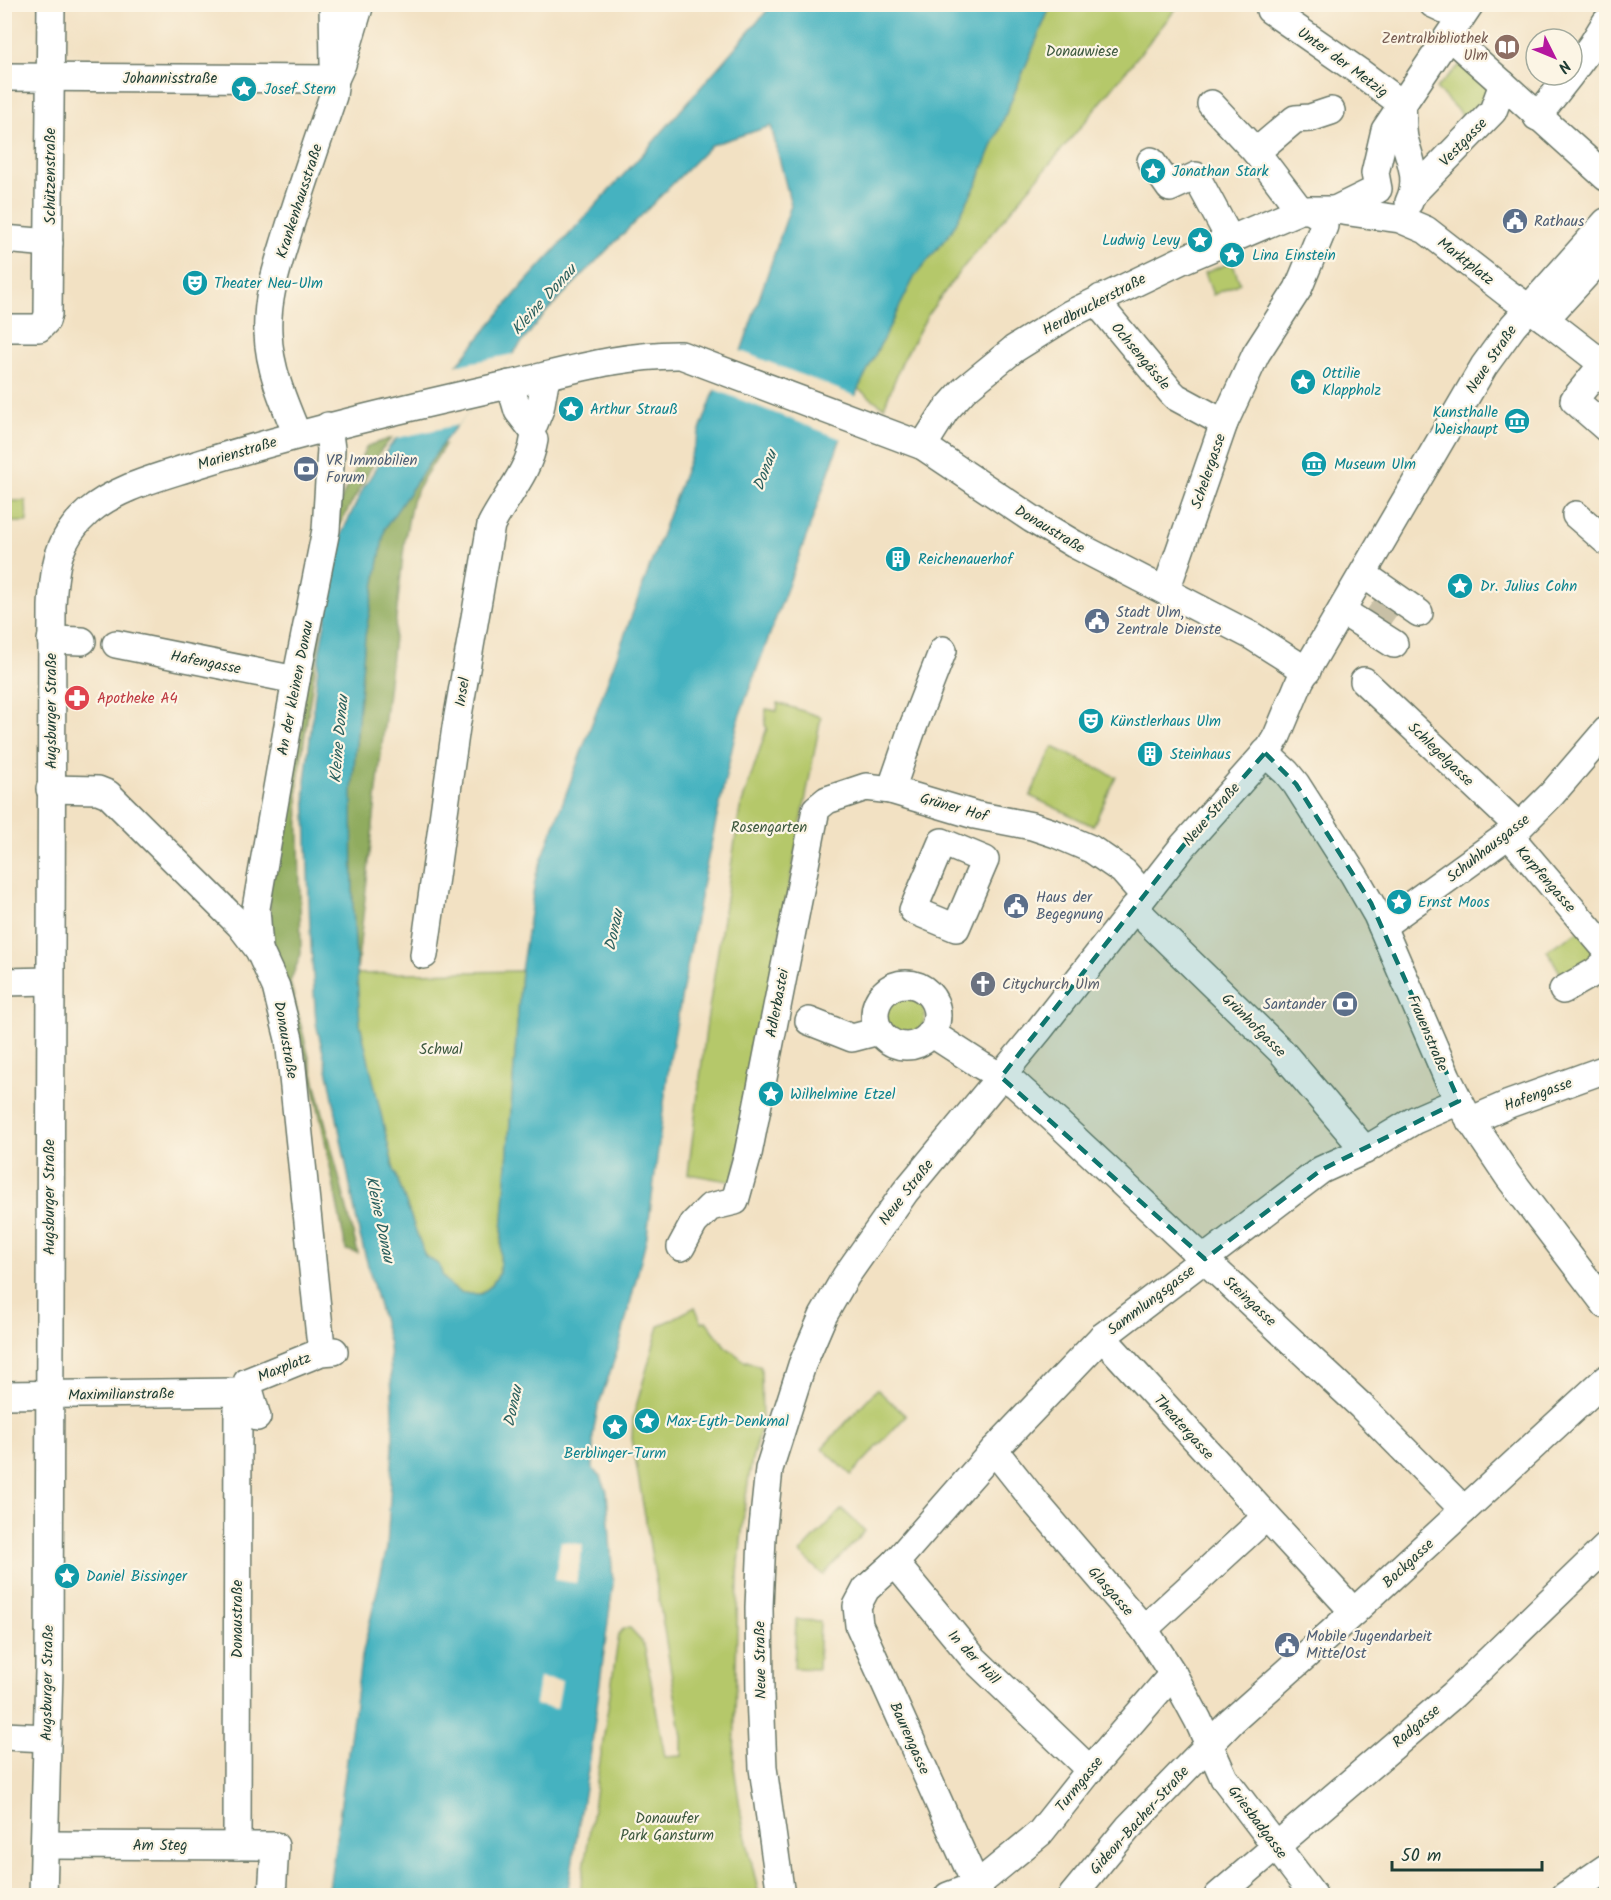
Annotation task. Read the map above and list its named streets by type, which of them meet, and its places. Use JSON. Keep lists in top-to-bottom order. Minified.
{"streets":{"street":["Unter der Metzig","Johannisstraße","Vestgasse","Schützenstraße","Krankenhausstraße","Marktplatz","Herdbruckerstraße","Ochsengässle","Neue Straße","Marienstraße","Schelergasse","Donaustraße","Hafengasse","An der kleinen Donau","Insel","Augsburger Straße","Schlegelgasse","Grüner Hof","Schuhhausgasse","Karpfengasse","Adlerbastei","Grünhofgasse","Frauenstraße","Sammlungsgasse","Steingasse","Maxplatz","Maximilianstraße","Theatergasse","Bockgasse","Glasgasse","In der Höll","Radgasse","Baurengasse","Turmgasse","Gideon-Bacher-Straße","Griesbadgasse","Am Steg"]},"crossings":[["Johannisstraße","Schützenstraße"],["Johannisstraße","Krankenhausstraße"],["Krankenhausstraße","Marienstraße"],["Marktplatz","Herdbruckerstraße"],["Marktplatz","Neue Straße"],["Marktplatz","Schelergasse"],["Herdbruckerstraße","Ochsengässle"],["Herdbruckerstraße","Schelergasse"],["Herdbruckerstraße","Donaustraße"],["Ochsengässle","Schelergasse"],["Neue Straße","Donaustraße"],["Neue Straße","Grüner Hof"],["Neue Straße","Grünhofgasse"],["Neue Straße","Frauenstraße"],["Neue Straße","Steingasse"],["Marienstraße","Donaustraße"],["Marienstraße","An der kleinen Donau"],["Marienstraße","Augsburger Straße"],["Schelergasse","Donaustraße"],["Donaustraße","An der kleinen Donau"],["Donaustraße","Augsburger Straße"],["Donaustraße","Maxplatz"],["Donaustraße","Maximilianstraße"],["Donaustraße","Am Steg"],["Hafengasse","An der kleinen Donau"],["Hafengasse","Frauenstraße"],["Hafengasse","Sammlungsgasse"],["Augsburger Straße","Maximilianstraße"],["Augsburger Straße","Am Steg"],["Schlegelgasse","Schuhhausgasse"],["Schlegelgasse","Karpfengasse"],["Grüner Hof","Adlerbastei"],["Grüner Hof","Grünhofgasse"],["Schuhhausgasse","Karpfengasse"],["Schuhhausgasse","Frauenstraße"],["Grünhofgasse","Sammlungsgasse"],["Frauenstraße","Sammlungsgasse"],["Sammlungsgasse","Steingasse"],["Sammlungsgasse","Theatergasse"],["Sammlungsgasse","Glasgasse"],["Sammlungsgasse","In der Höll"],["Sammlungsgasse","Baurengasse"],["Steingasse","Bockgasse"],["Theatergasse","Bockgasse"],["Bockgasse","Glasgasse"],["Bockgasse","Gideon-Bacher-Straße"],["Bockgasse","Griesbadgasse"],["Glasgasse","Turmgasse"],["Glasgasse","Gideon-Bacher-Straße"],["Glasgasse","Griesbadgasse"],["In der Höll","Baurengasse"],["In der Höll","Turmgasse"],["Radgasse","Griesbadgasse"],["Baurengasse","Turmgasse"],["Gideon-Bacher-Straße","Griesbadgasse"]],"water":["Kleine Donau","Donau"],"parks":["Donauwiese","Rosengarten","Schwal","Donauufer Park Gansturm"],"places":{"library":["Zentralbibliothek Ulm"],"place":["Josef Stern","Jonathan Stark","Ludwig Levy","Lina Einstein","Ottilie Klappholz","Arthur Strauß","Dr. Julius Cohn","Ernst Moos","Wilhelmine Etzel","Max-Eyth-Denkmal","Berblinger-Turm","Daniel Bissinger"],"public building":["Rathaus","Stadt Ulm, Zentrale Dienste","Haus der Begegnung","Mobile Jugendarbeit Mitte/Ost"],"theatre":["Theater Neu-Ulm","Künstlerhaus Ulm"],"museum":["Kunsthalle Weishaupt","Museum Ulm"],"bank":["VR Immobilien Forum","Santander"],"building":["Reichenauerhof","Steinhaus"],"pharmacy":["Apotheke A4"],"church":["Citychurch Ulm"]},"scale_bar":"50 m","north":"bottom right"}
